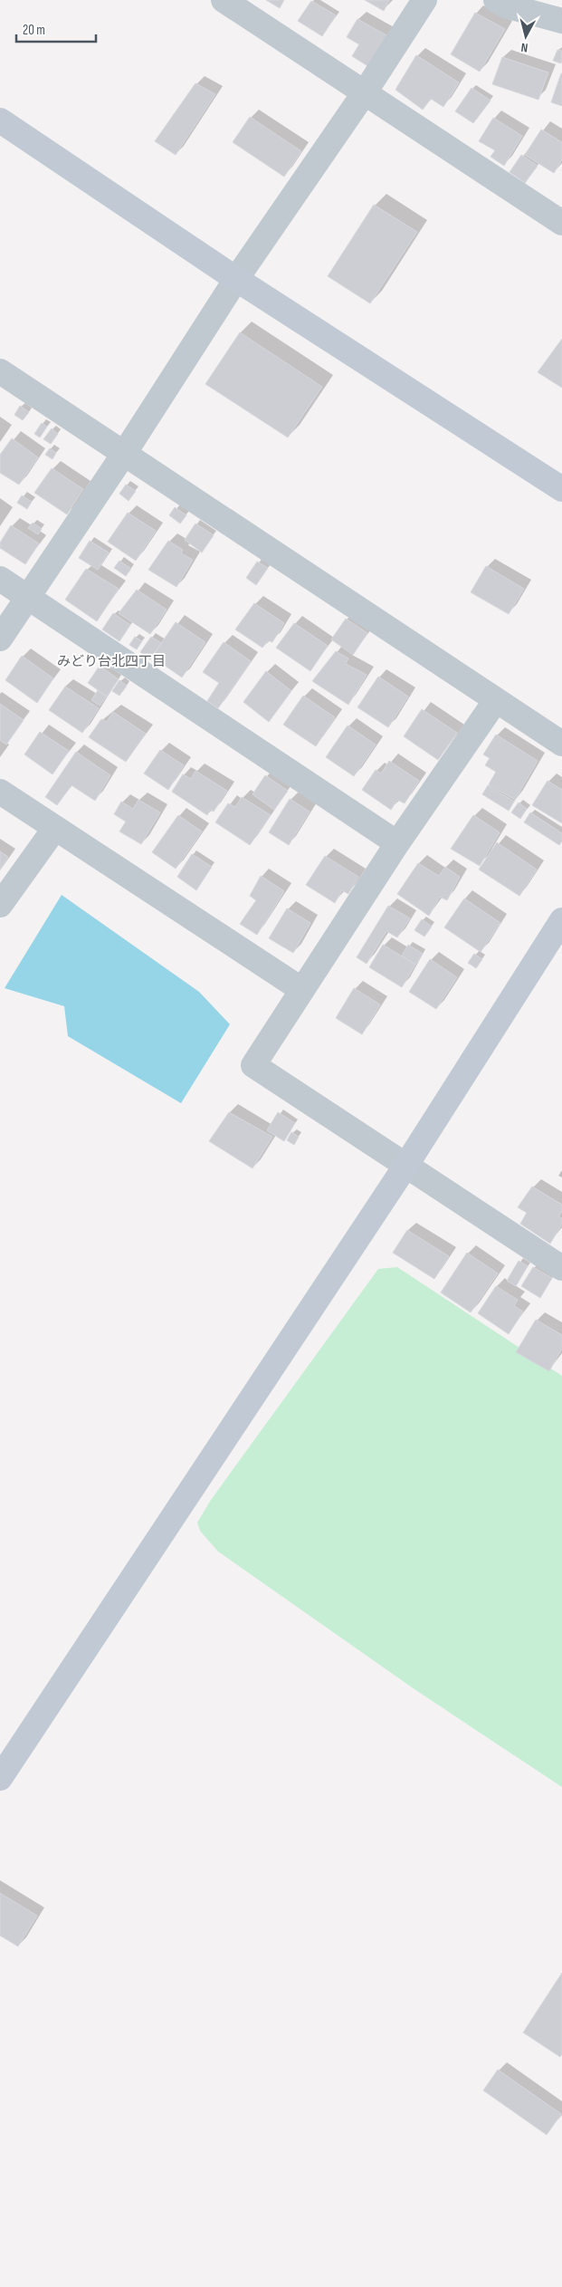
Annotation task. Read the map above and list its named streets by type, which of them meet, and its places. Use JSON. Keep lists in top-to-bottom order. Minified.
{"districts":["みどり台北四丁目"],"scale_bar":"20 m","north":"bottom"}
